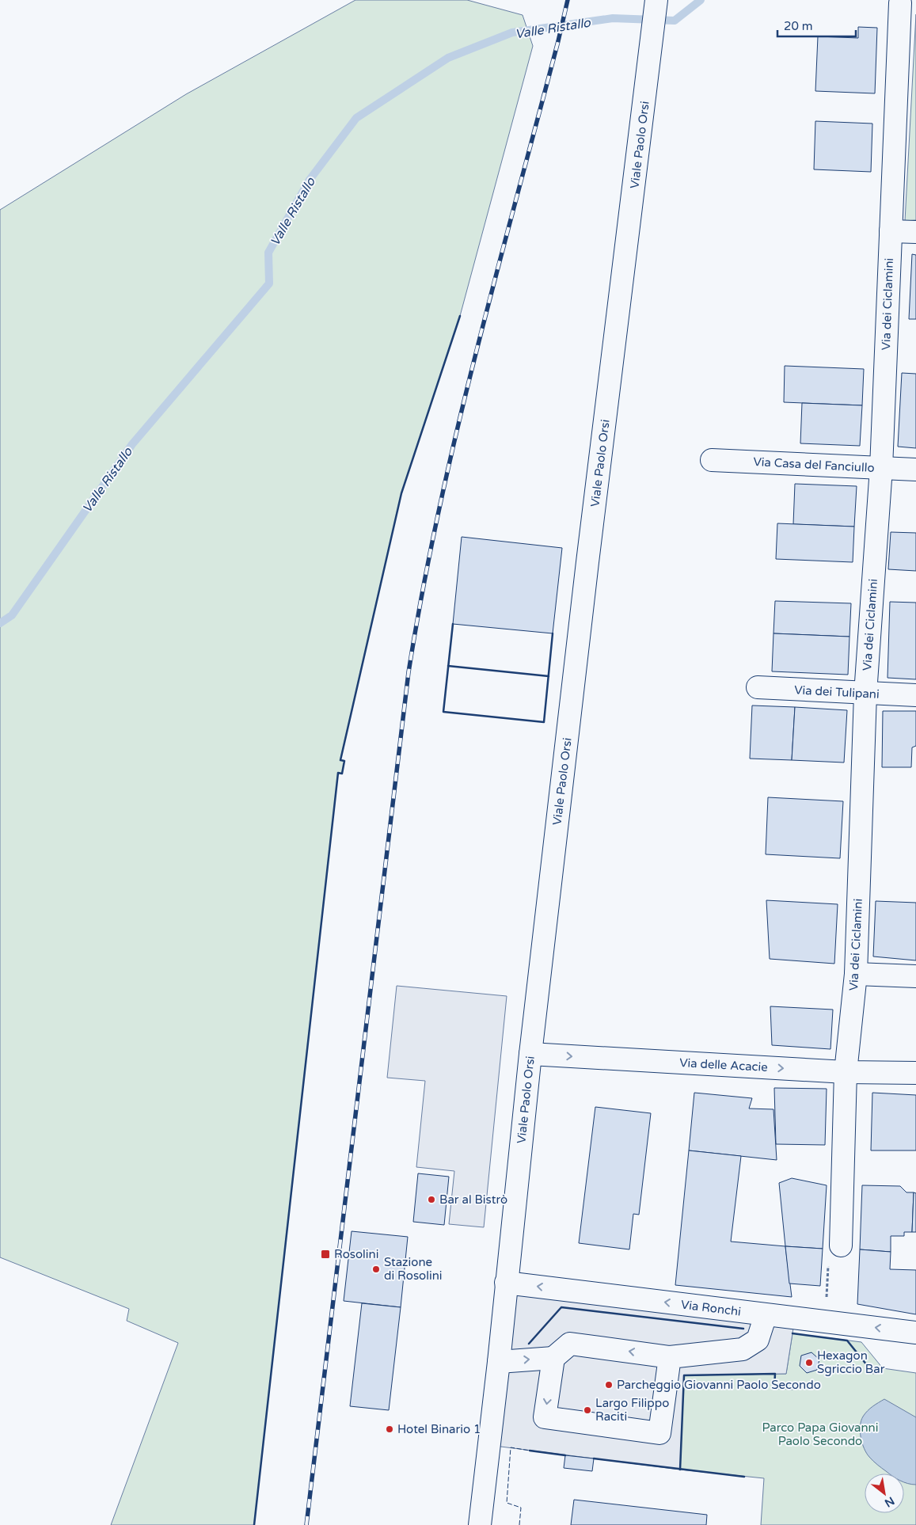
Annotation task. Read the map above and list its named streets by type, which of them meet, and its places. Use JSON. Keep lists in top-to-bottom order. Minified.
{"streets":{"street":["Viale Paolo Orsi","Via dei Ciclamini","Via Casa del Fanciullo","Via dei Tulipani","Via delle Acacie","Via Ronchi"]},"crossings":[["Viale Paolo Orsi","Via delle Acacie"],["Viale Paolo Orsi","Via Ronchi"],["Via dei Ciclamini","Via Casa del Fanciullo"],["Via dei Ciclamini","Via dei Tulipani"],["Via dei Ciclamini","Via delle Acacie"]],"one_way":["Via delle Acacie"],"water":["Valle Ristallo"],"parks":["Parco Papa Giovanni Paolo Secondo"],"places":{"other":["Bar al Bistrò","Stazione di Rosolini","Hexagon Sgriccio Bar","Parcheggio Giovanni Paolo Secondo","Largo Filippo Raciti","Hotel Binario 1"],"transit":["Rosolini"]},"scale_bar":"20 m","north":"bottom right"}
